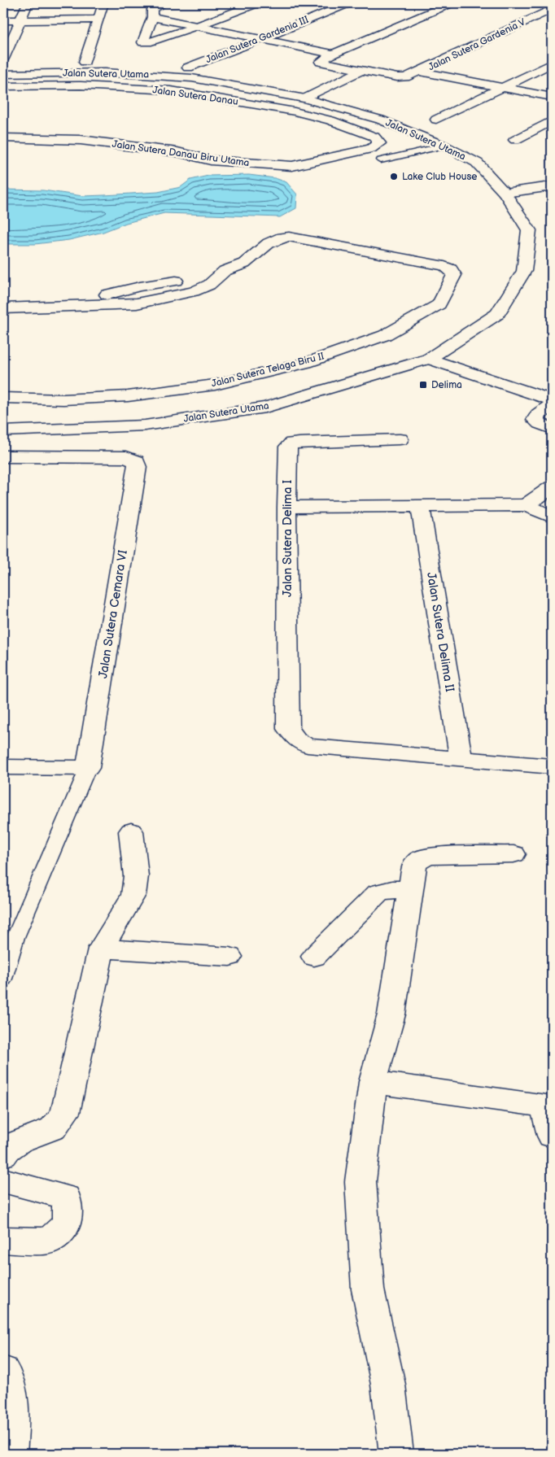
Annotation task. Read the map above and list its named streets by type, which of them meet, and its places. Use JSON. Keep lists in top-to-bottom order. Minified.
{"streets":{"street":["Jalan Sutera Gardenia III","Jalan Sutera Gardenia V","Jalan Sutera Utama","Jalan Sutera Danau","Jalan Sutera Danau Biru Utama","Jalan Sutera Telaga Biru II","Jalan Sutera Delima I","Jalan Sutera Cemara VI","Jalan Sutera Delima II"]},"crossings":[["Jalan Sutera Danau","Jalan Sutera Danau Biru Utama"],["Jalan Sutera Delima I","Jalan Sutera Delima II"]],"places":{"other":["Lake Club House"],"transit":["Delima"]}}
